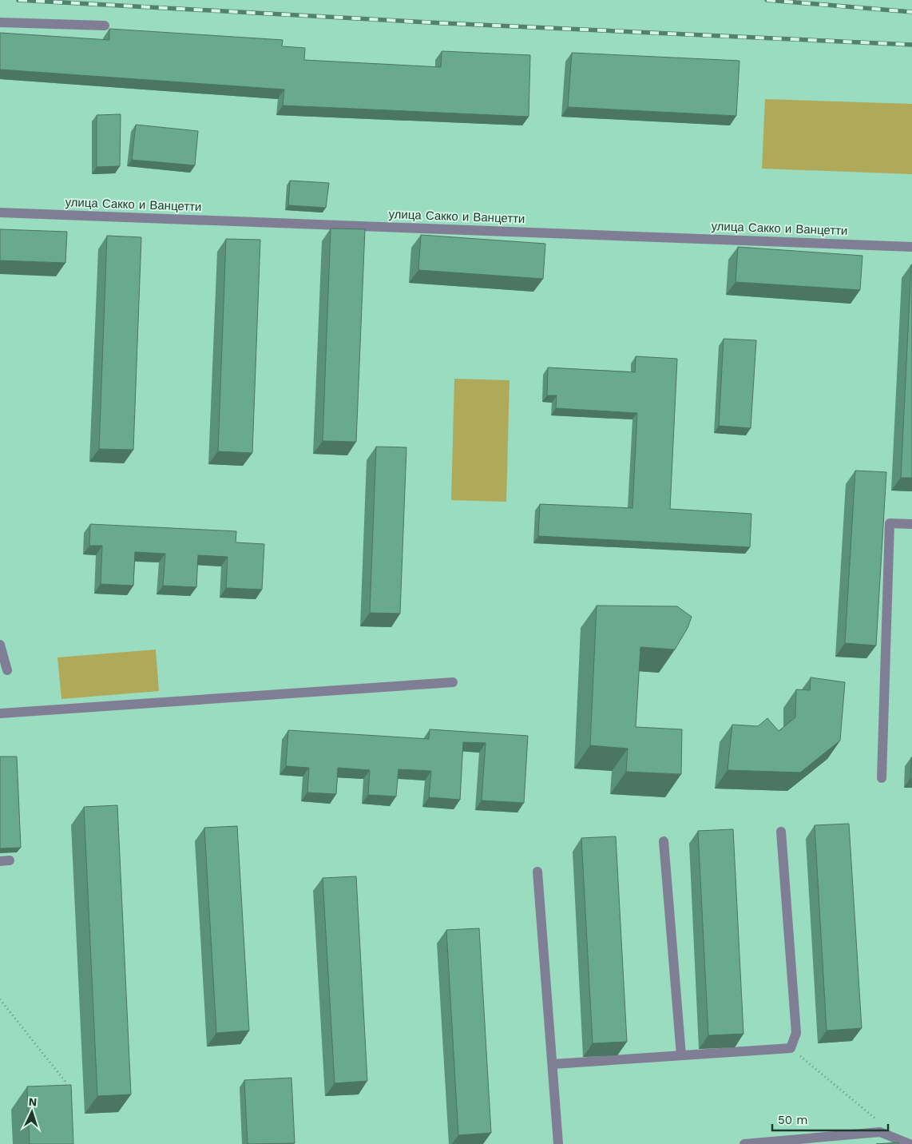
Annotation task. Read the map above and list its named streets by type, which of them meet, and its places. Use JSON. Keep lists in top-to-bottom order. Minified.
{"streets":{"street":["улица Сакко и Ванцетти"]},"scale_bar":"50 m","north":"top"}
